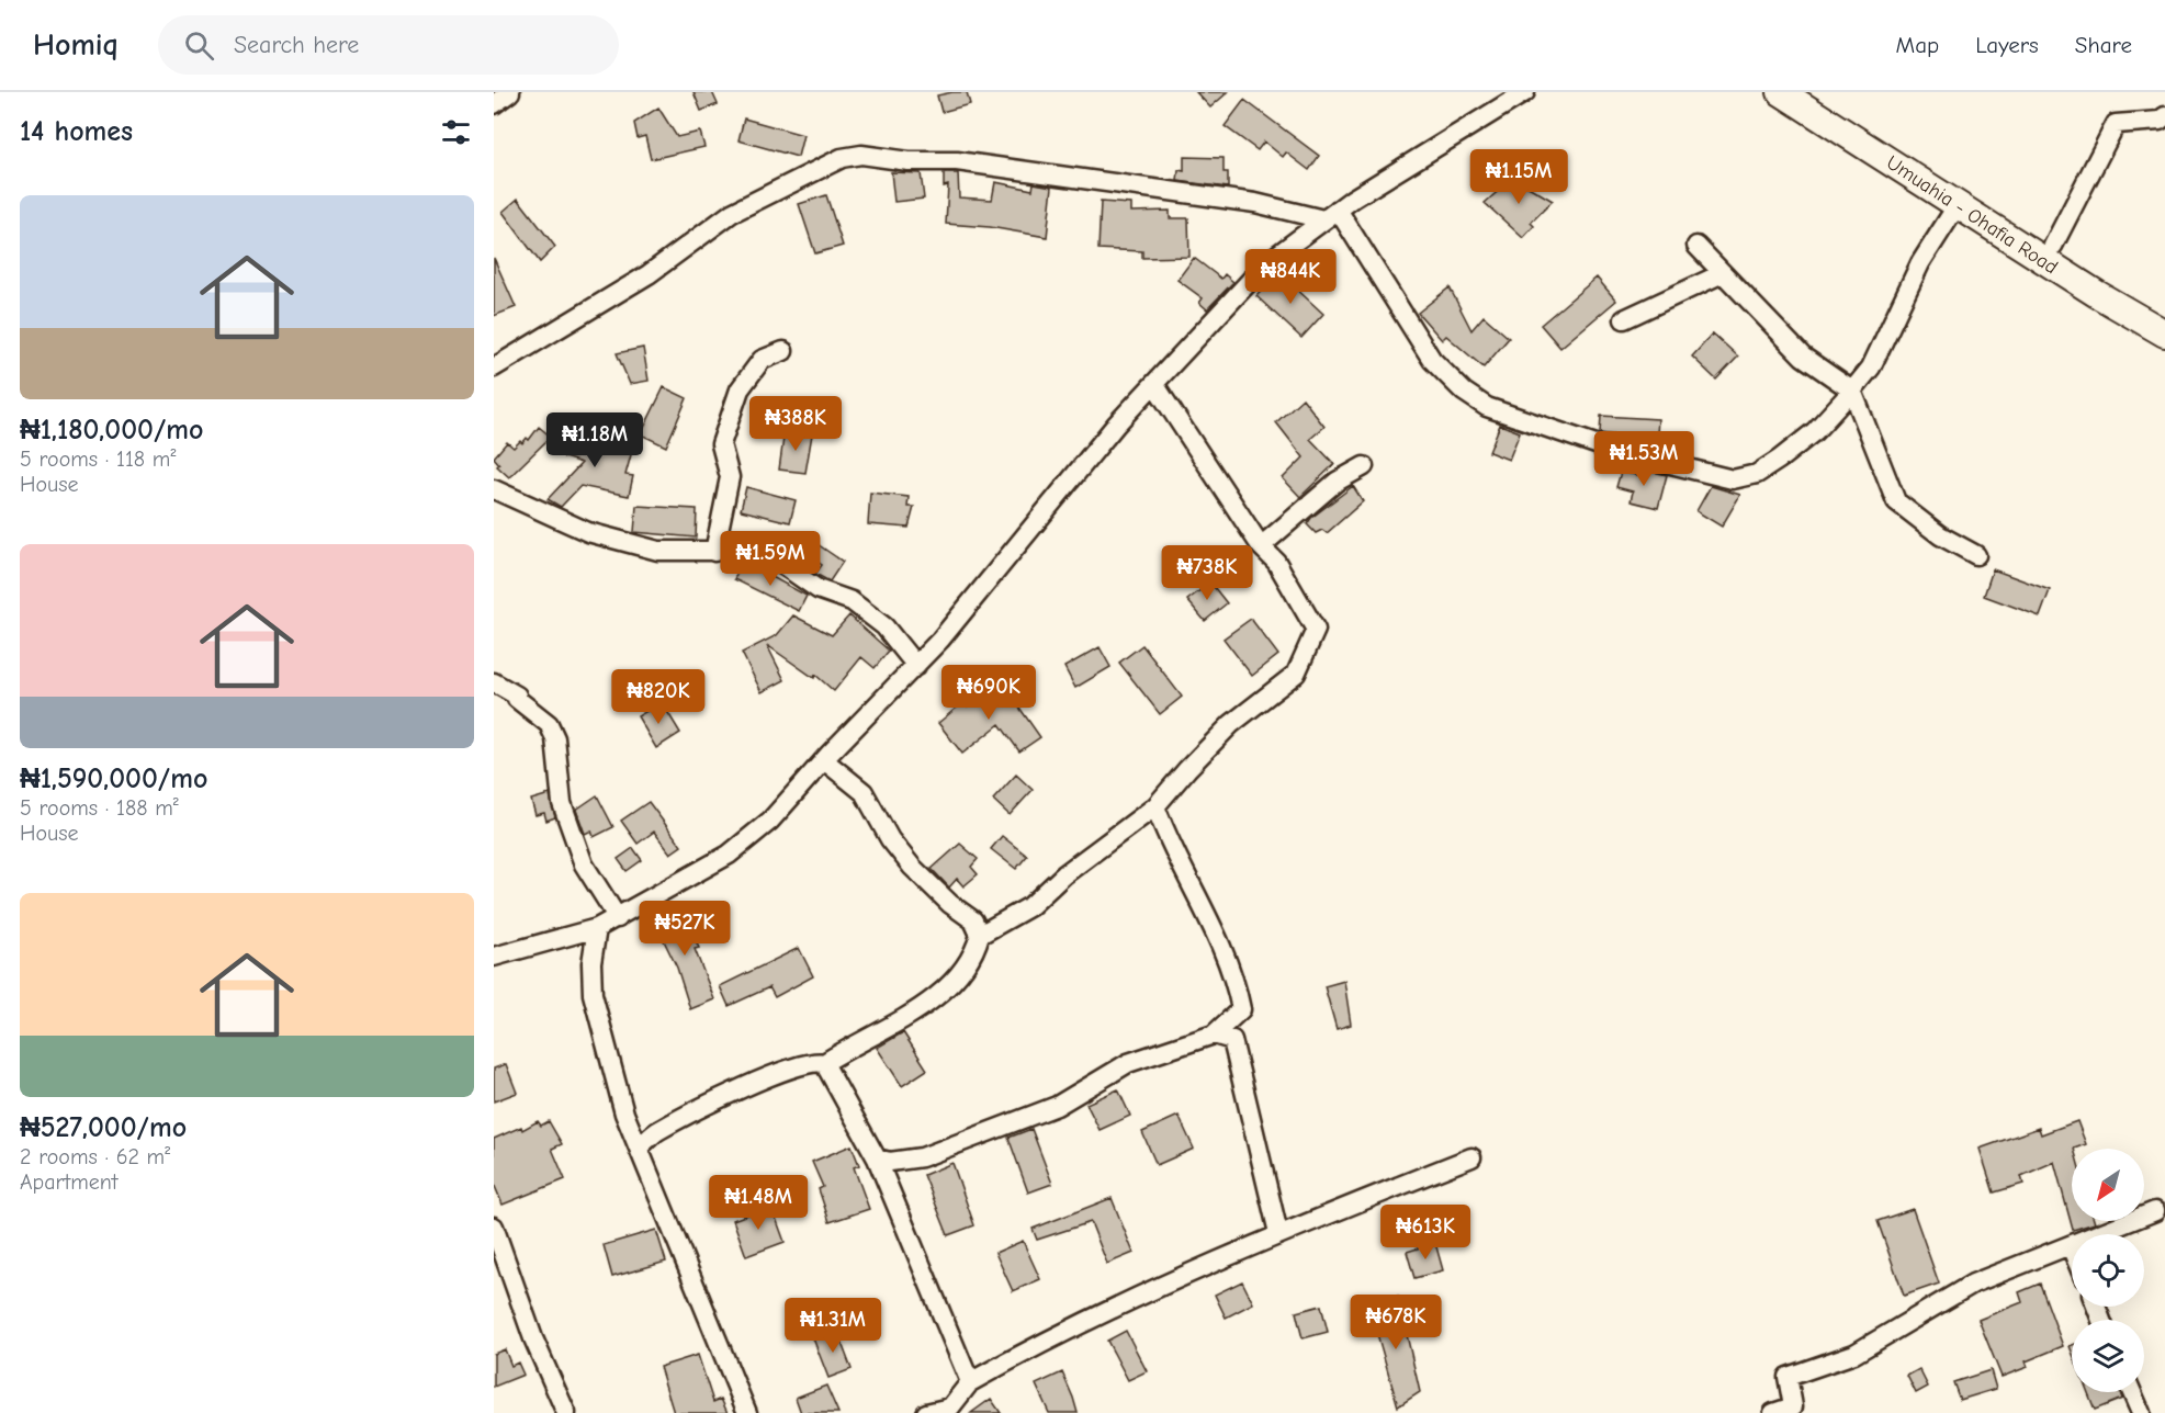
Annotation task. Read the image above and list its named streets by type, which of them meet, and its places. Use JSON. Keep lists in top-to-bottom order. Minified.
{"streets":{"main road":["Umuahia - Ohafia Road"]},"north":"bottom left","page":{"header":"Homiq","search":"Search here","nav":["Map","Layers","Share"],"heading":"14 homes","price":["₦1.15M","₦844K","₦388K","₦1.18M","₦1.53M","₦1.59M","₦738K","₦690K","₦820K","₦527K","₦1.48M","₦613K","₦678K","₦1.31M"],"list":[{"name":"₦1,180,000/mo","note":"5 rooms · 118 m² · House"},{"name":"₦1,590,000/mo","note":"5 rooms · 188 m² · House"},{"name":"₦527,000/mo","note":"2 rooms · 62 m² · Apartment"}]}}
